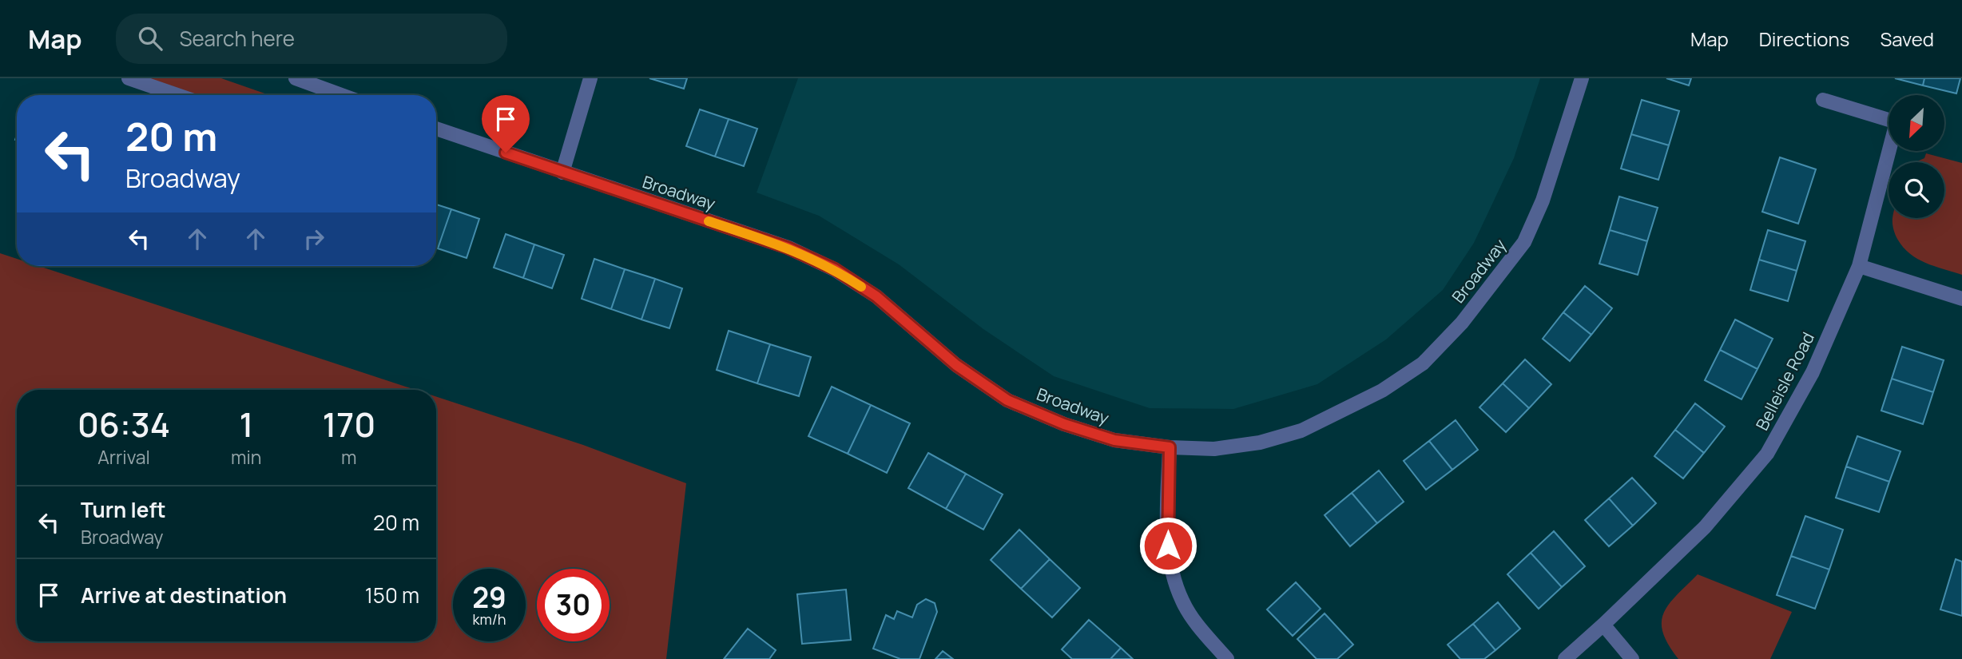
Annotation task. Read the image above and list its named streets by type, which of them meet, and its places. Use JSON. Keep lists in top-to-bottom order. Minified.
{"streets":{"street":["Broadway","Belleisle Road"]},"north":"bottom left","page":{"header":"Map","search":"Search here","nav":["Map","Directions","Saved"],"turn":["20 m","Broadway"],"eta":["06:34","Arrival","1","min","170","m"],"list":[{"name":"Turn left","note":"Broadway","value":"20 m"},{"name":"Arrive at destination","value":"150 m"}],"speed":"29 km/h","limit":"30"}}
